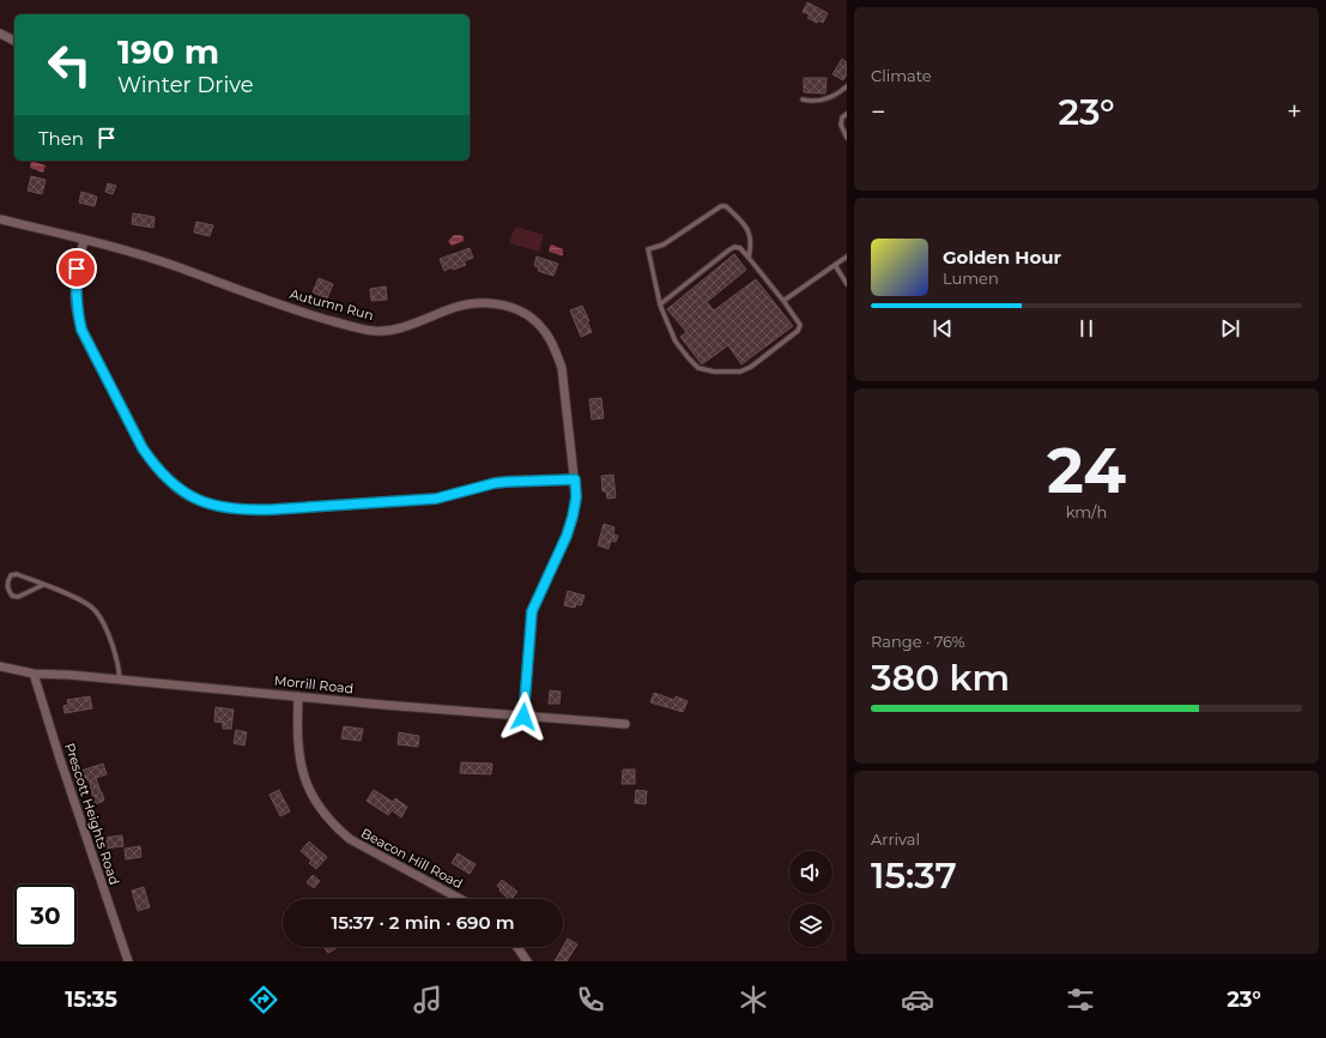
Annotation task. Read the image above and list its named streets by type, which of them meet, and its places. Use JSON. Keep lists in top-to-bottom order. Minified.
{"streets":{"street":["Autumn Run","Morrill Road","Prescott Heights Road","Beacon Hill Road"]},"crossings":[["Autumn Run","Morrill Road"],["Morrill Road","Prescott Heights Road"],["Morrill Road","Beacon Hill Road"]],"page":{"tile":["Climate",["24","km/h"],["Range · 76%","380 km"],["Arrival","15:37"]],"turn":["190 m","Winter Drive"],"heat":["−","23°","+"],"then":"Then","song":["Golden Hour","Lumen"],"limit":"30","trip":"15:37 · 2 min · 690 m","tabs":["15:35","23°"]}}
